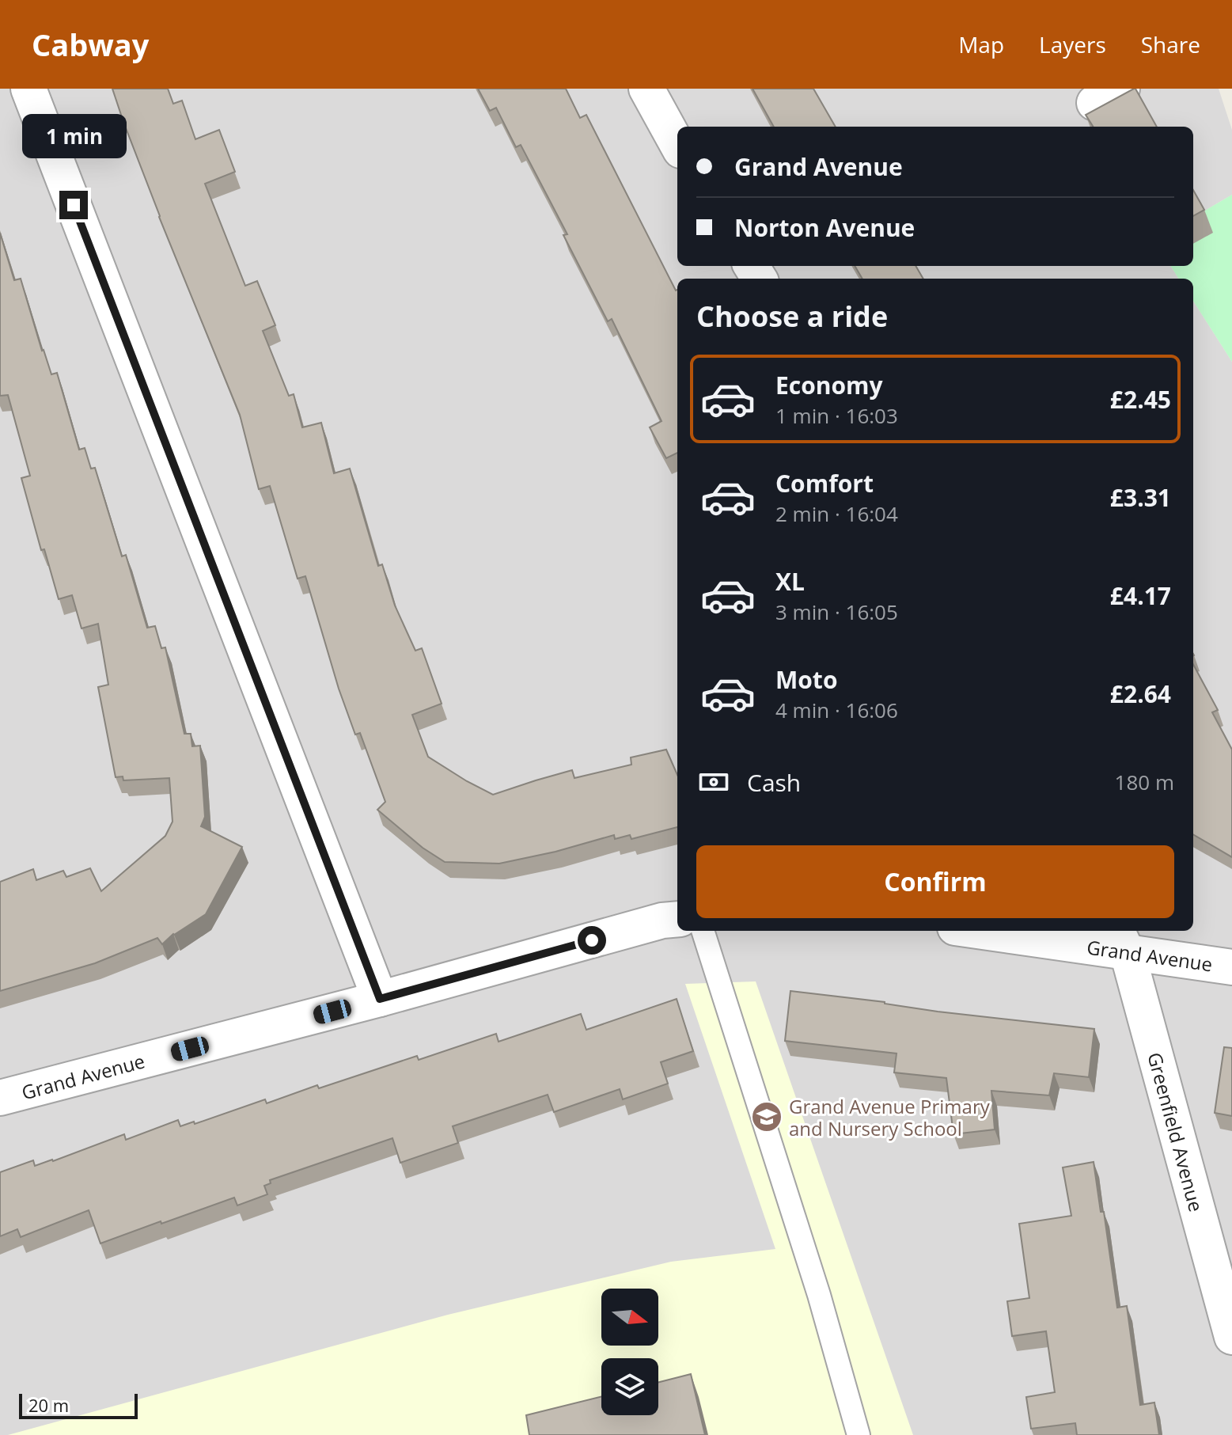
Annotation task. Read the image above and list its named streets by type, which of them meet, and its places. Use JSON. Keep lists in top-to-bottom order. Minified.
{"streets":{"street":["Grand Avenue","Greenfield Avenue"]},"crossings":[["Grand Avenue","Greenfield Avenue"]],"places":{"school or university":["Grand Avenue Primary and Nursery School"]},"scale_bar":"20 m","north":"right","page":{"header":"Cabway","nav":["Map","Layers","Share"],"bubble":"1 min","banner":["Grand Avenue","Norton Avenue"],"heading":"Choose a ride","list":[{"name":"Economy","note":"1 min · 16:03","value":"£2.45"},{"name":"Comfort","note":"2 min · 16:04","value":"£3.31"},{"name":"XL","note":"3 min · 16:05","value":"£4.17"},{"name":"Moto","note":"4 min · 16:06","value":"£2.64"}],"pay":["Cash","180 m"],"buttons":"Confirm","scale":"20 m"}}
